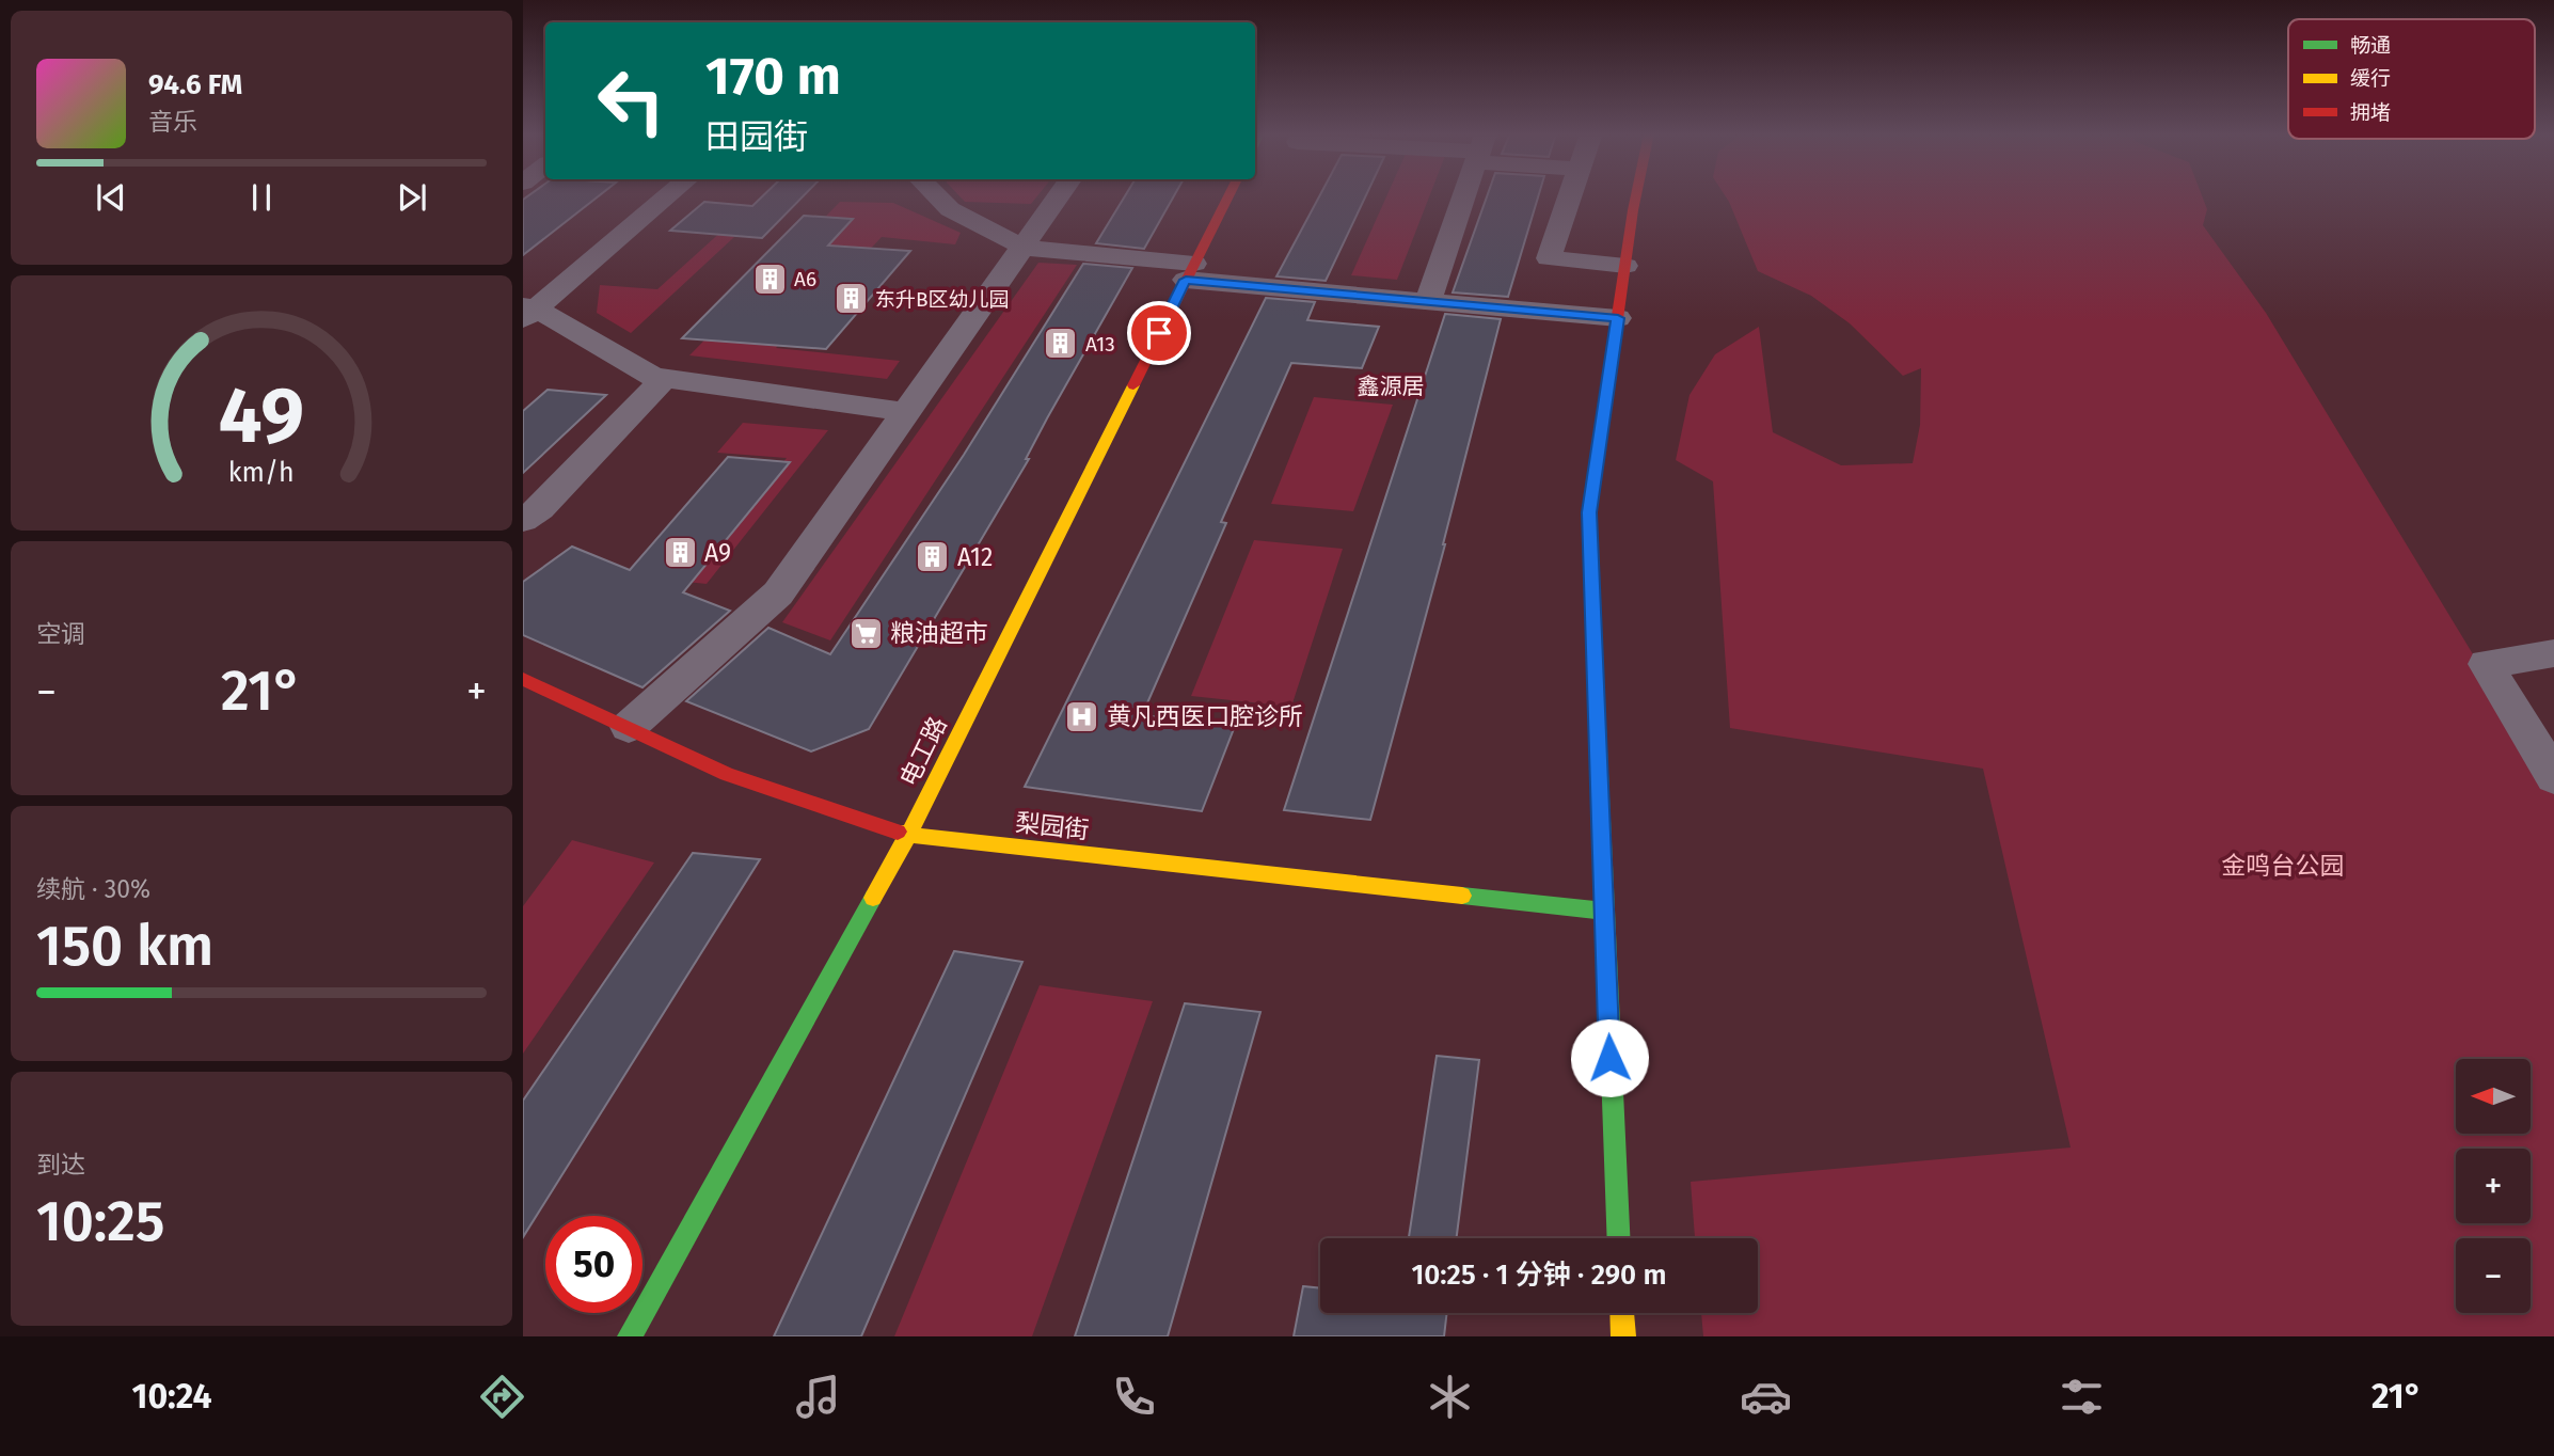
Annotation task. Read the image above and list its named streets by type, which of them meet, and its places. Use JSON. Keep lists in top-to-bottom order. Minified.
{"streets":{"street":["电工路","梨园街"]},"crossings":[["电工路","梨园街"]],"districts":["鑫源居"],"parks":["金鸣台公园"],"places":{"building":["A6","东升B区幼儿园","A13","A9","A12"],"supermarket":["粮油超市"],"hospital":["黄凡西医口腔诊所"]},"legend":["畅通","缓行","拥堵"],"north":"left","page":{"turn":["170 m","田园街"],"song":["94.6 FM","音乐"],"tile":["空调",["续航 · 30%","150 km"],["到达","10:25"]],"heat":["−","21°","+"],"map_buttons":["+","−"],"limit":"50","trip":"10:25 · 1 分钟 · 290 m","tabs":["10:24","21°"],"gauge":["49","km/h"]}}
